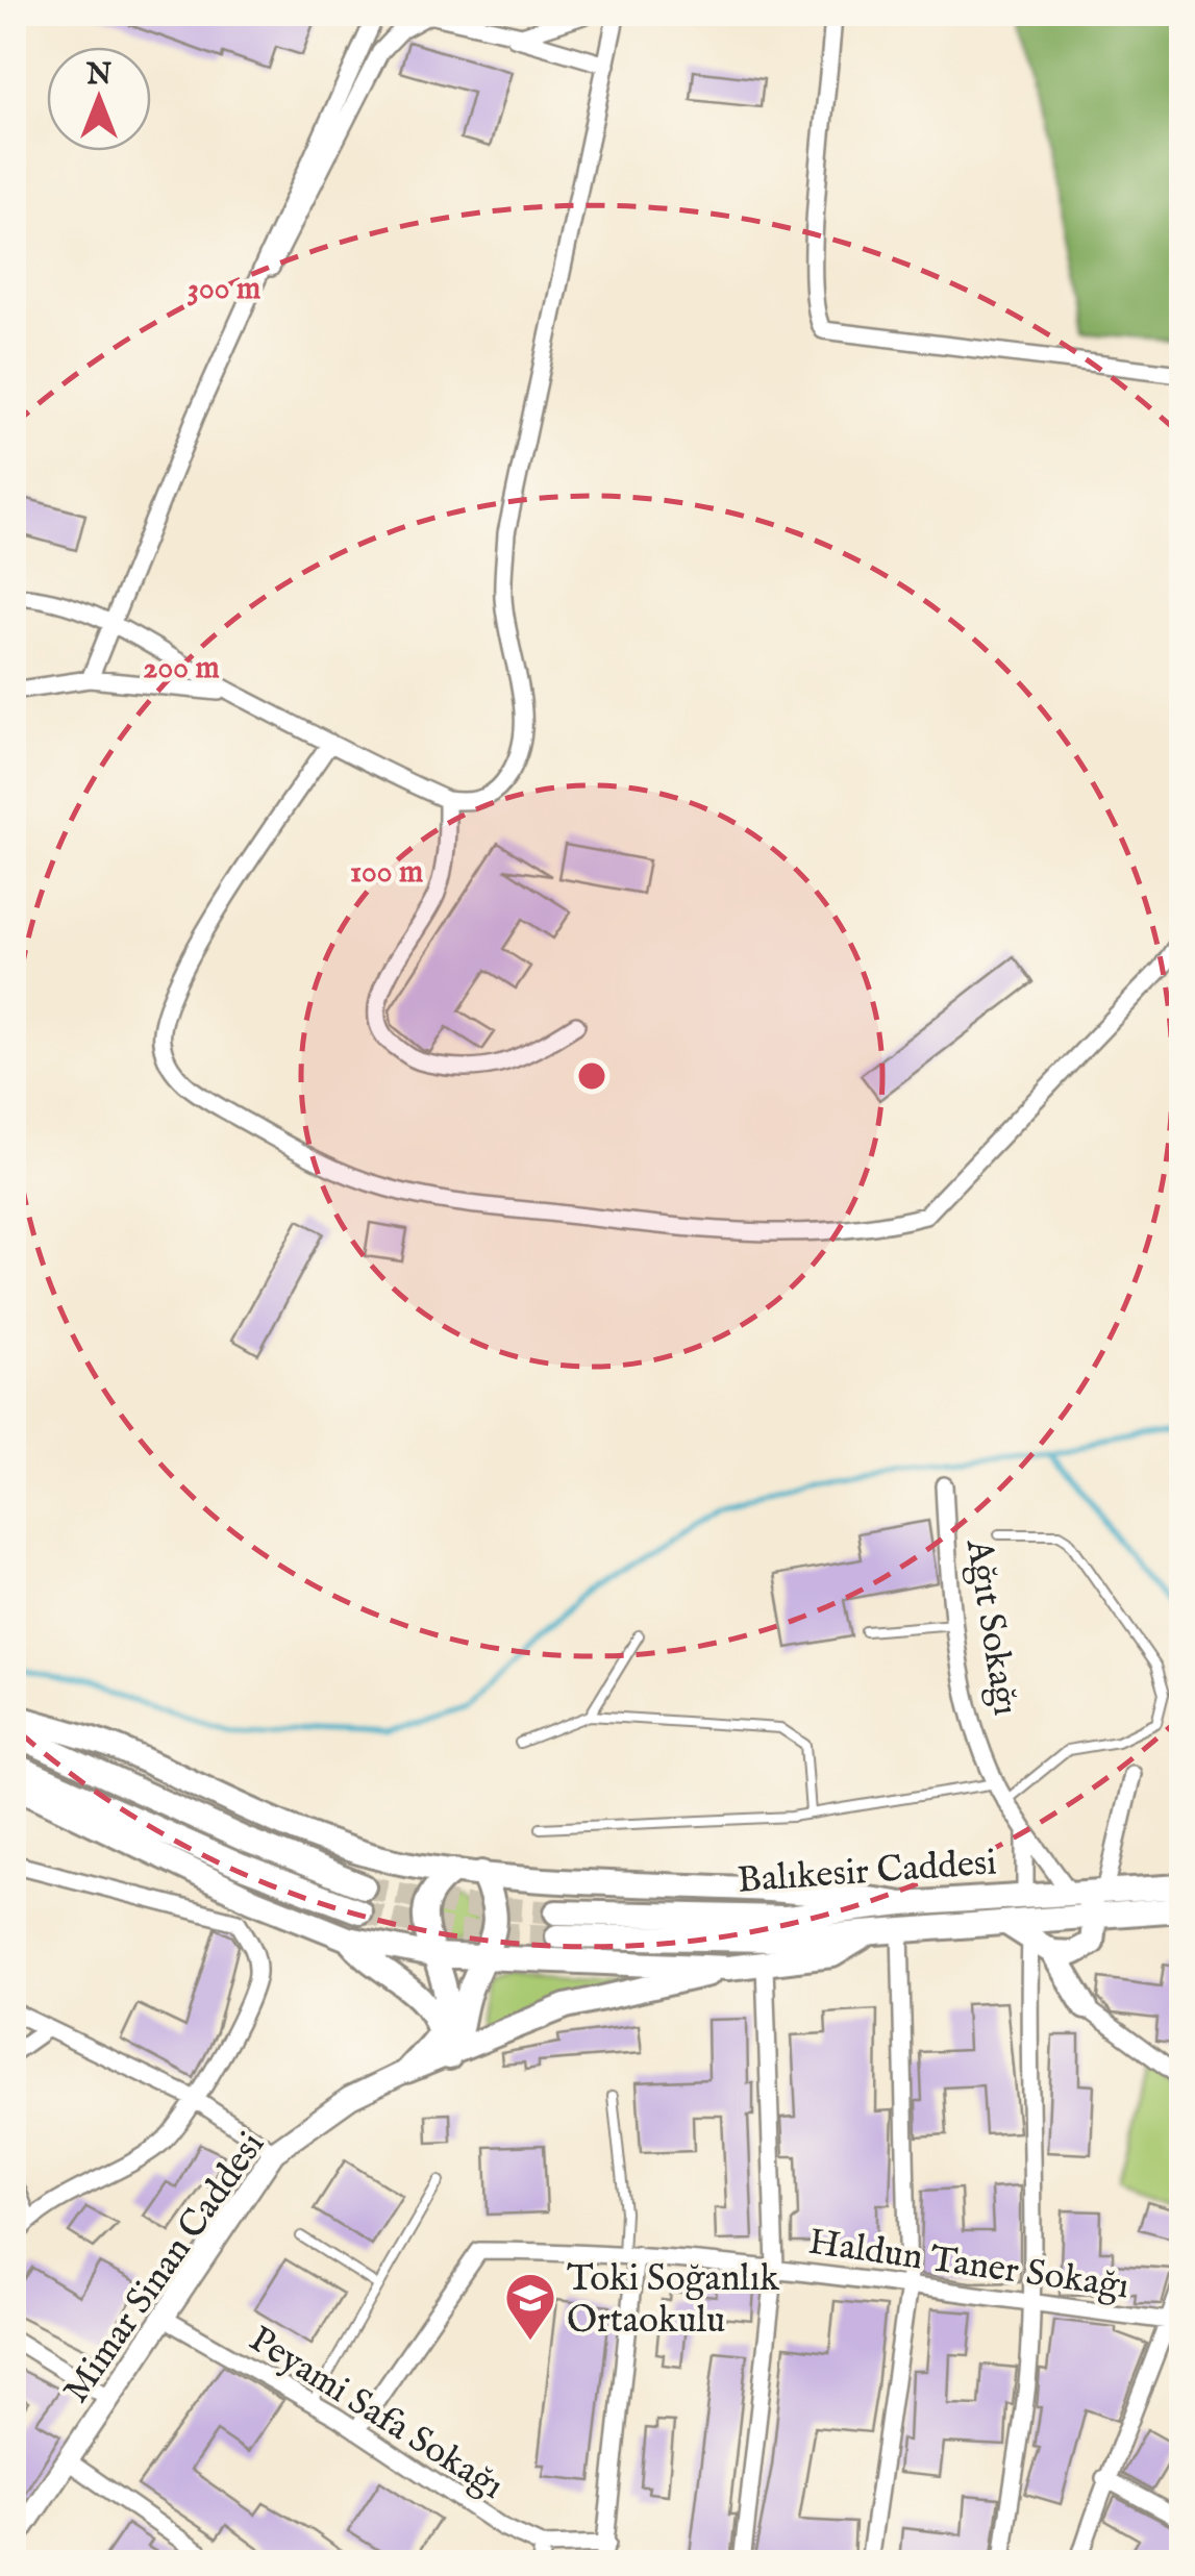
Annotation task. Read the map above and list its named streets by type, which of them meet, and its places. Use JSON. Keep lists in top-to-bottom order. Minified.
{"streets":{"main road":["Balıkesir Caddesi","Mimar Sinan Caddesi"],"street":["Ağıt Sokağı","Haldun Taner Sokağı","Peyami Safa Sokağı"]},"crossings":[["Ağıt Sokağı","Balıkesir Caddesi"],["Haldun Taner Sokağı","Peyami Safa Sokağı"],["Mimar Sinan Caddesi","Peyami Safa Sokağı"]],"places":{"school or university":["Toki Soğanlık Ortaokulu"]},"north":"top","rings":["300 m","200 m","100 m"]}
